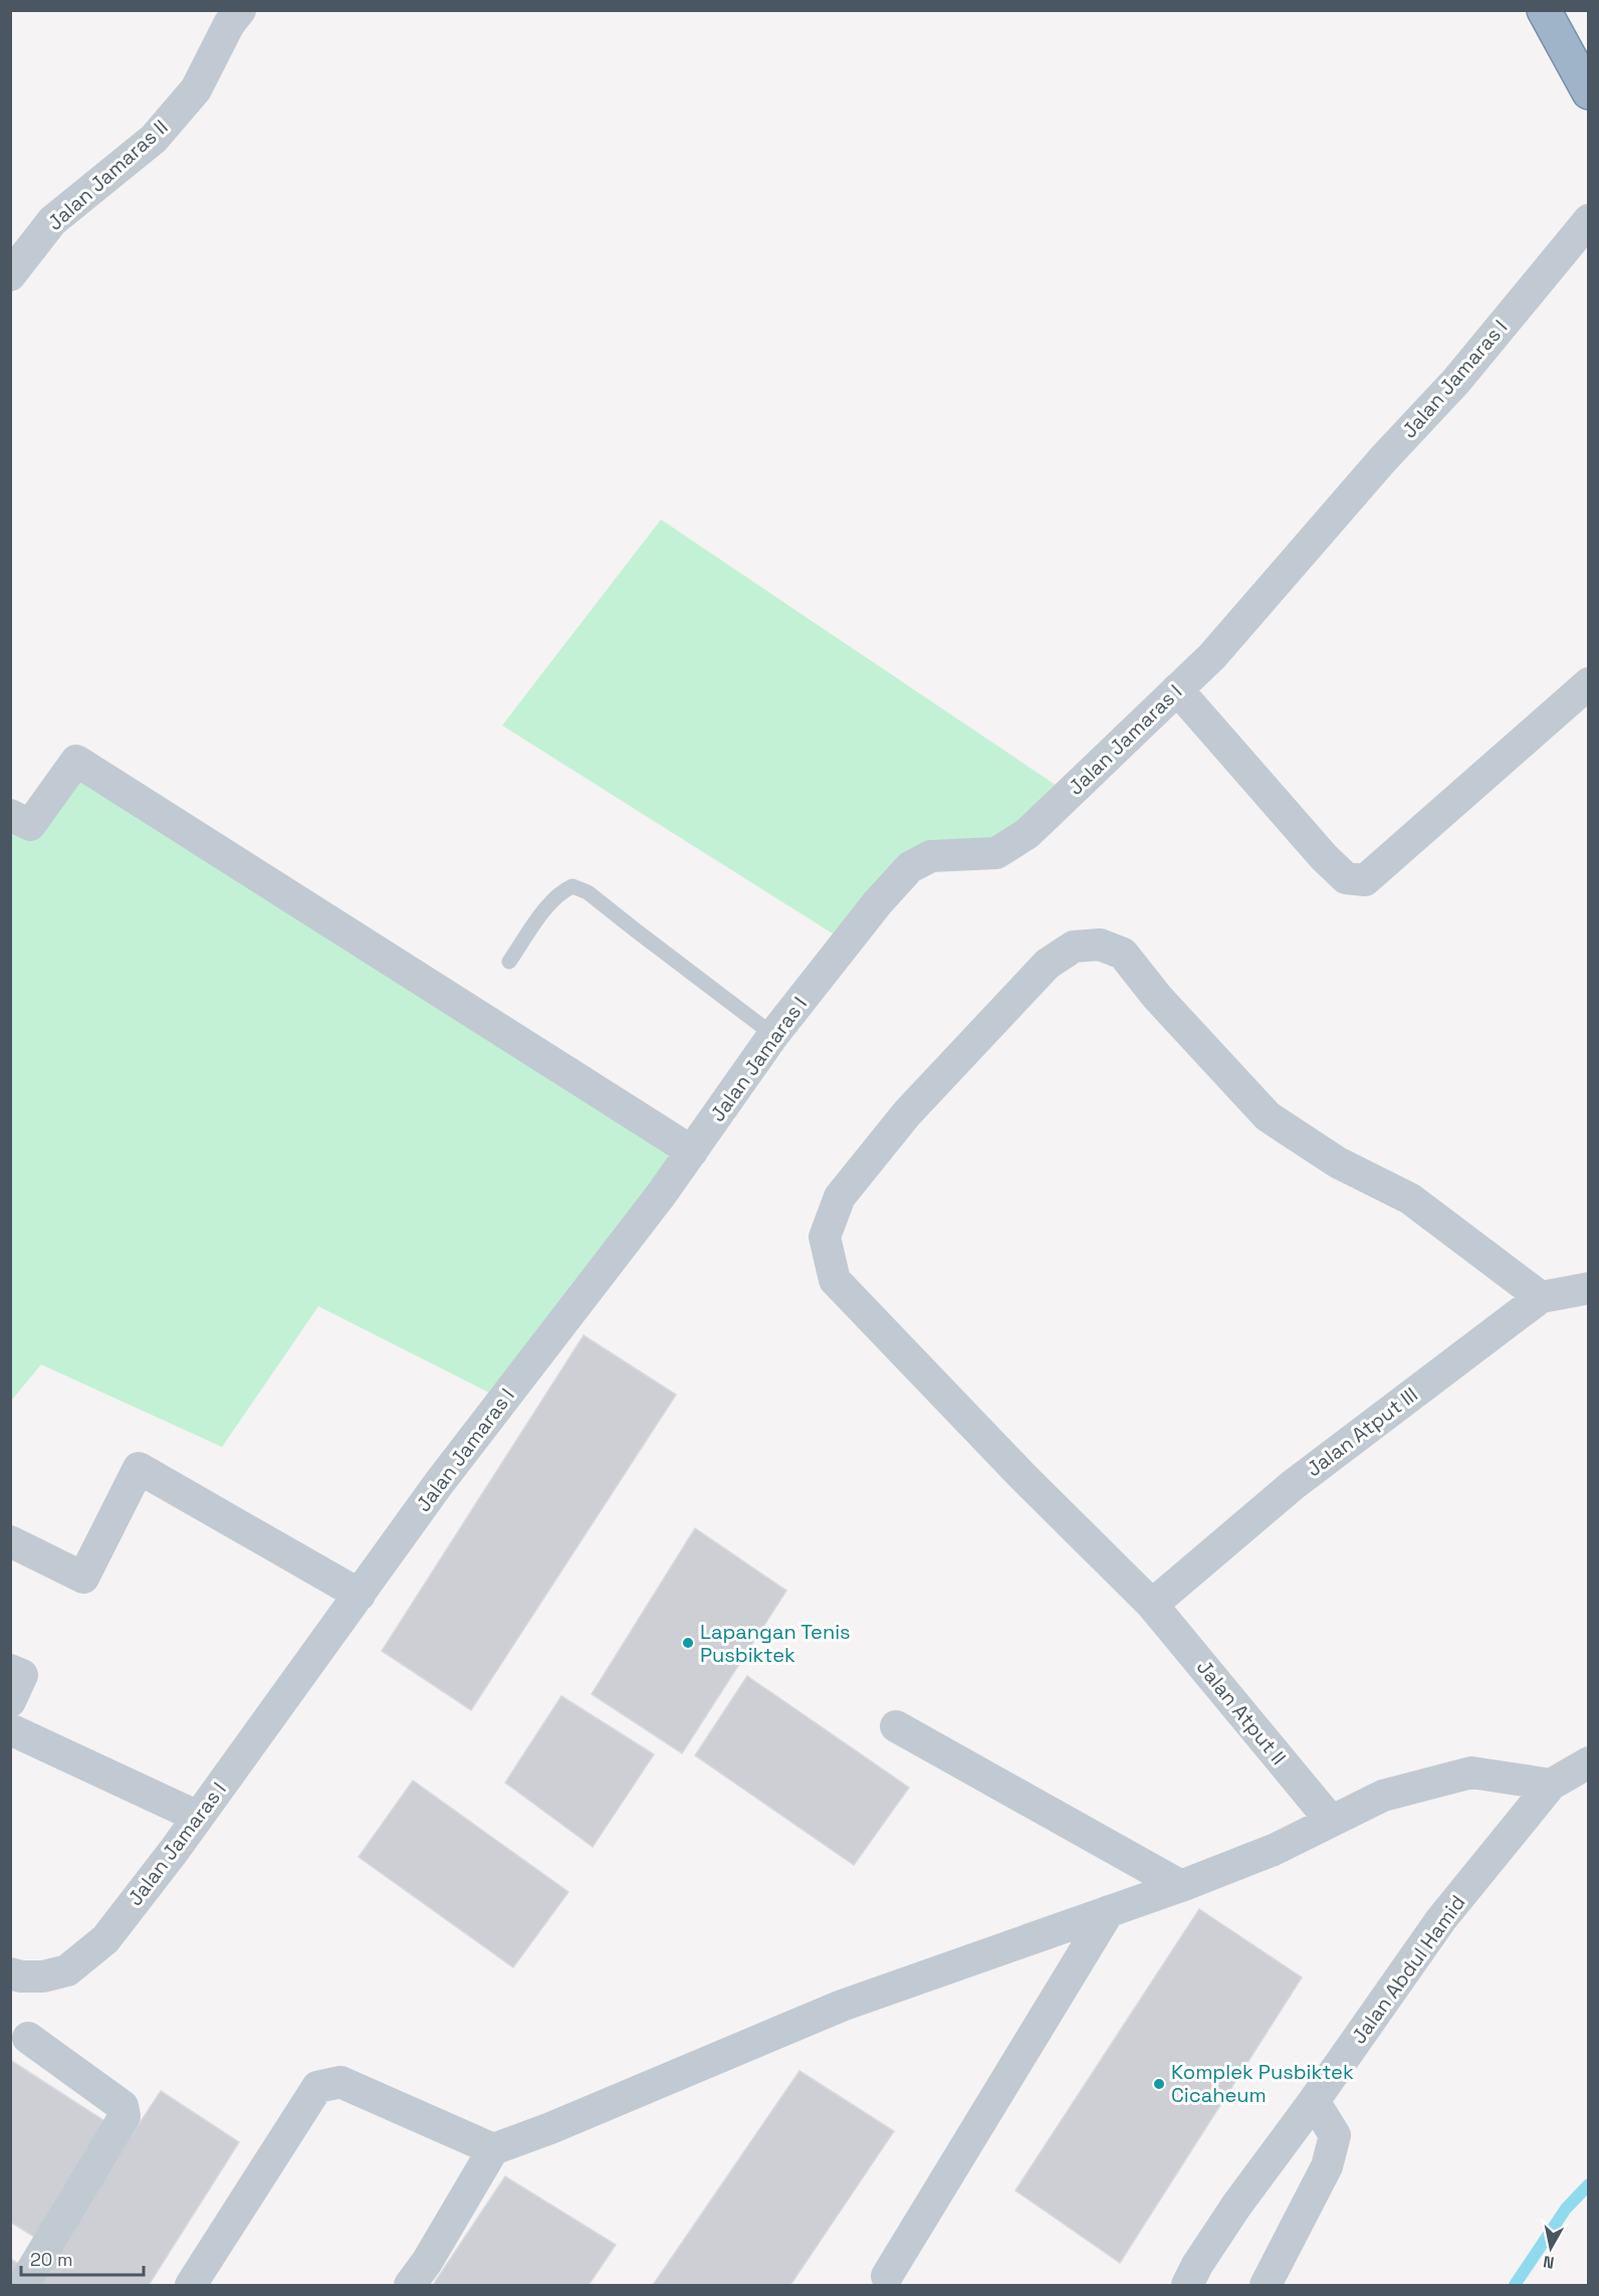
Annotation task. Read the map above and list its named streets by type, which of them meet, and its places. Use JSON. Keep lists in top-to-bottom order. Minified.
{"streets":{"street":["Jalan Jamaras II","Jalan Jamaras I","Jalan Atput III","Jalan Atput II","Jalan Abdul Hamid"]},"crossings":[["Jalan Atput III","Jalan Atput II"]],"places":["Lapangan Tenis Pusbiktek","Komplek Pusbiktek Cicaheum"],"scale_bar":"20 m","north":"bottom"}
